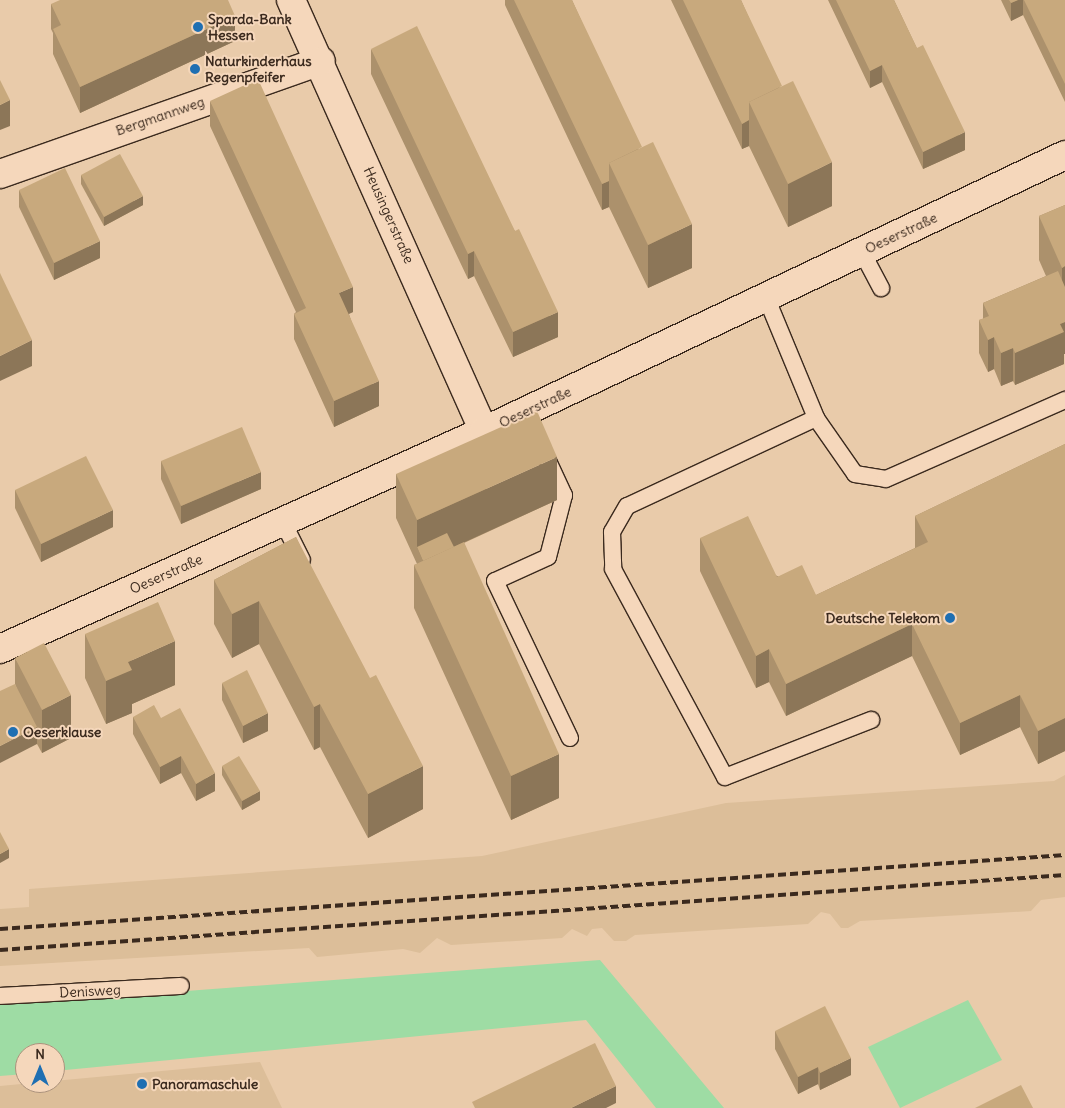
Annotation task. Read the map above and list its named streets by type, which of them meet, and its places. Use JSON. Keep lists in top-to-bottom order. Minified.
{"streets":{"street":["Bergmannweg","Heusingerstraße","Oeserstraße"],"lane":["Denisweg"]},"crossings":[["Bergmannweg","Heusingerstraße"],["Heusingerstraße","Oeserstraße"]],"places":["Sparda-Bank Hessen","Naturkinderhaus Regenpfeifer","Deutsche Telekom","Oeserklause","Panoramaschule"],"north":"top"}
